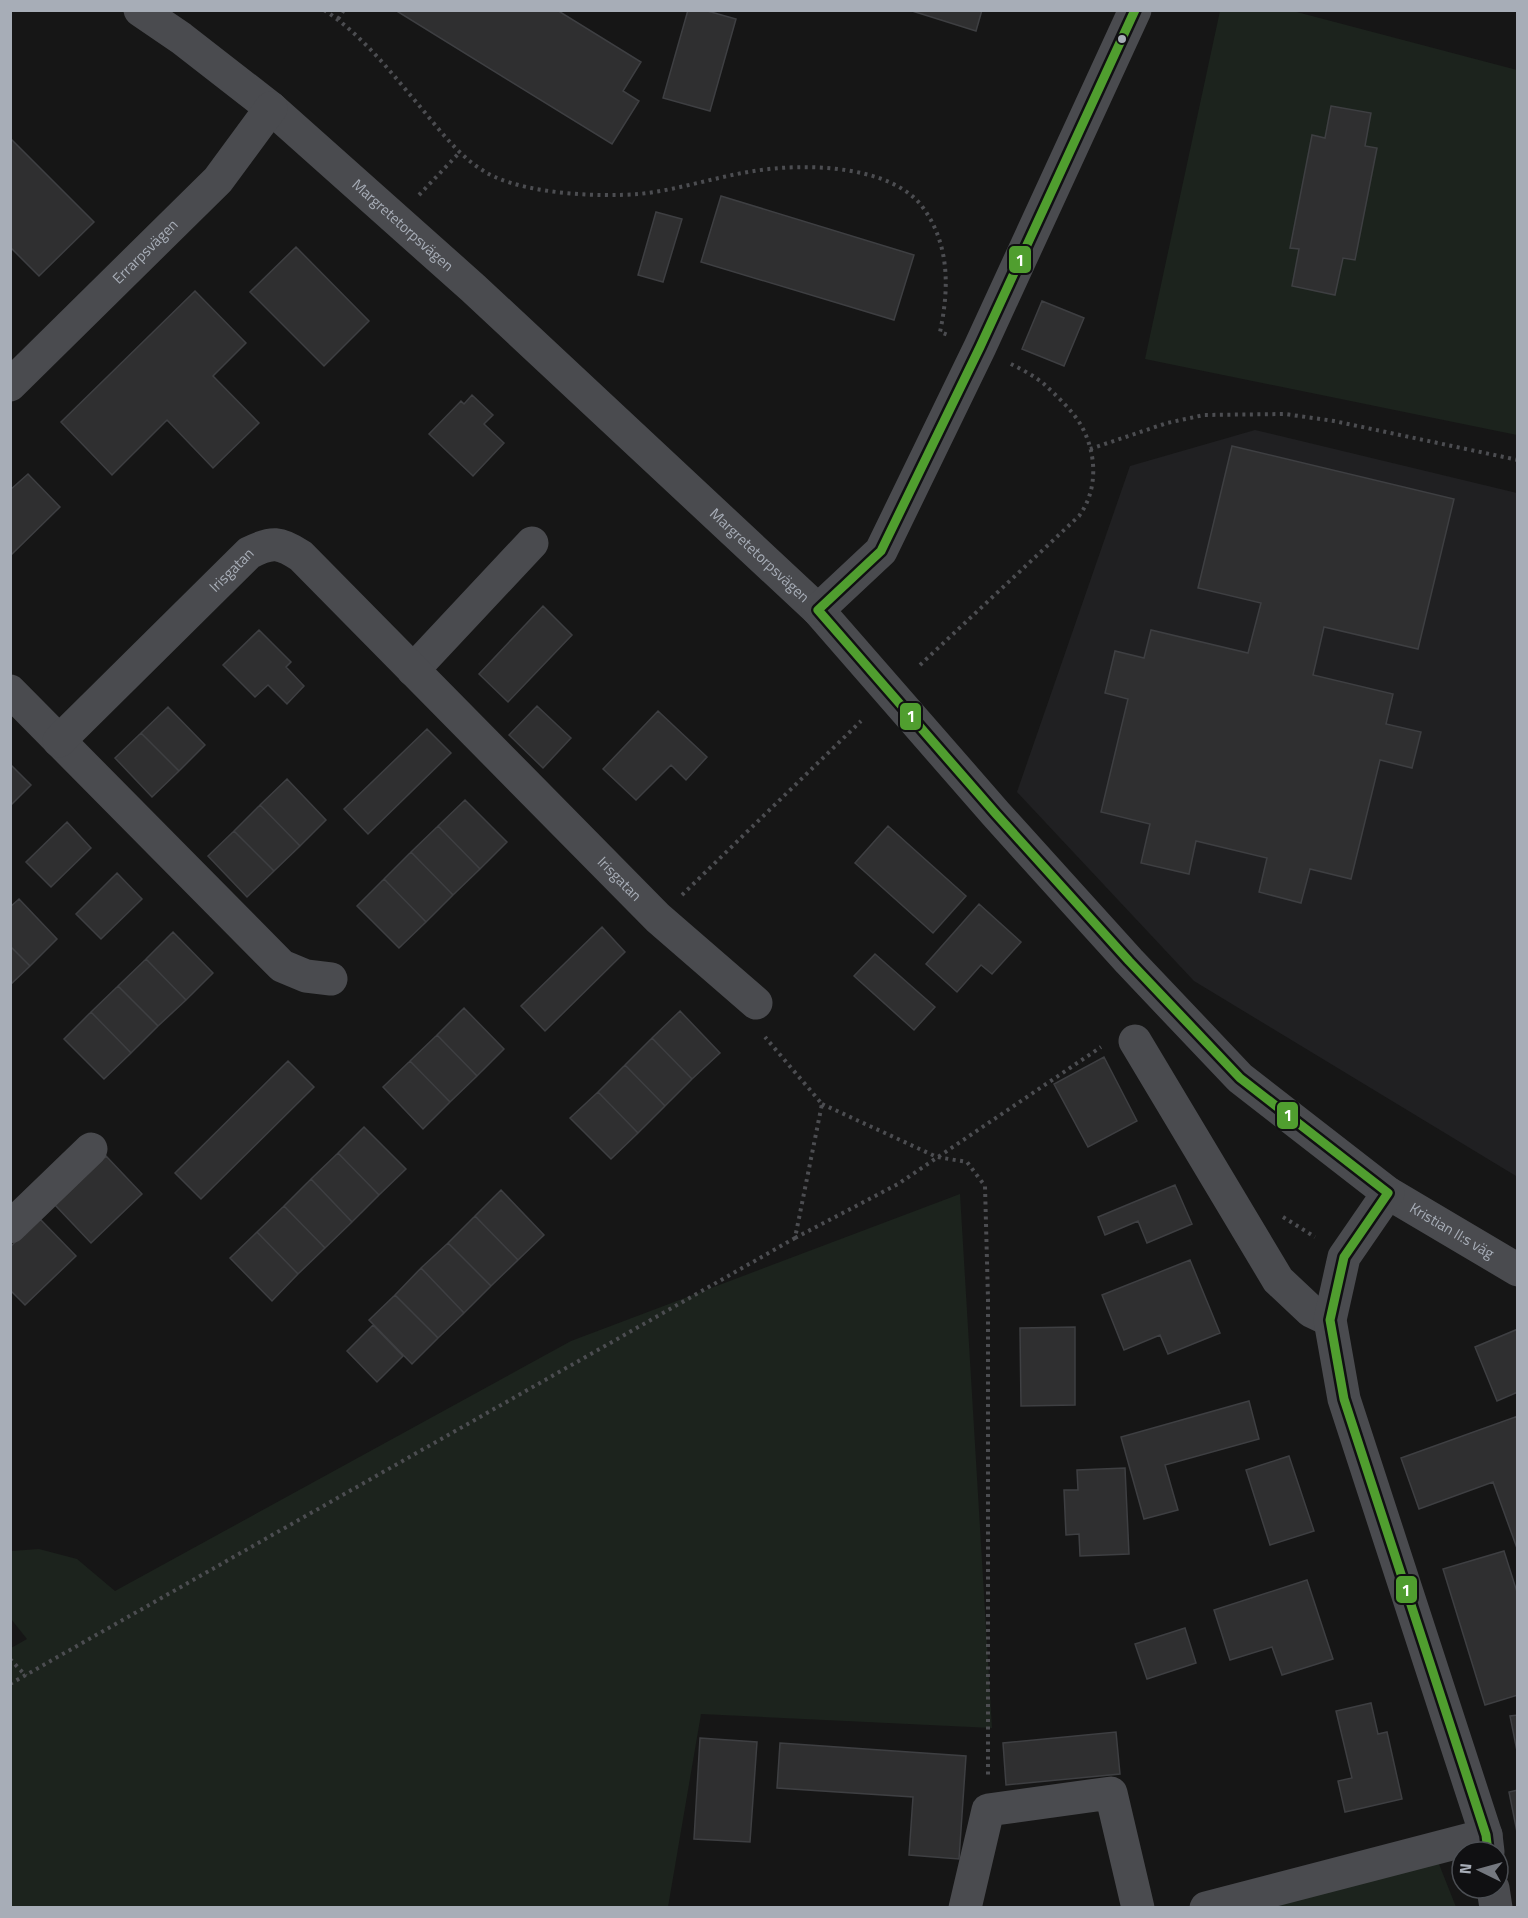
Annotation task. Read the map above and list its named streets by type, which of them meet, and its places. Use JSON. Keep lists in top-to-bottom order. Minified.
{"streets":{"street":["Margretetorpsvägen","Errarpsvägen","Irisgatan","Kristian II:s väg"]},"crossings":[["Margretetorpsvägen","Errarpsvägen"],["Margretetorpsvägen","Kristian II:s väg"]],"lines":["transit line 1"],"north":"left"}
